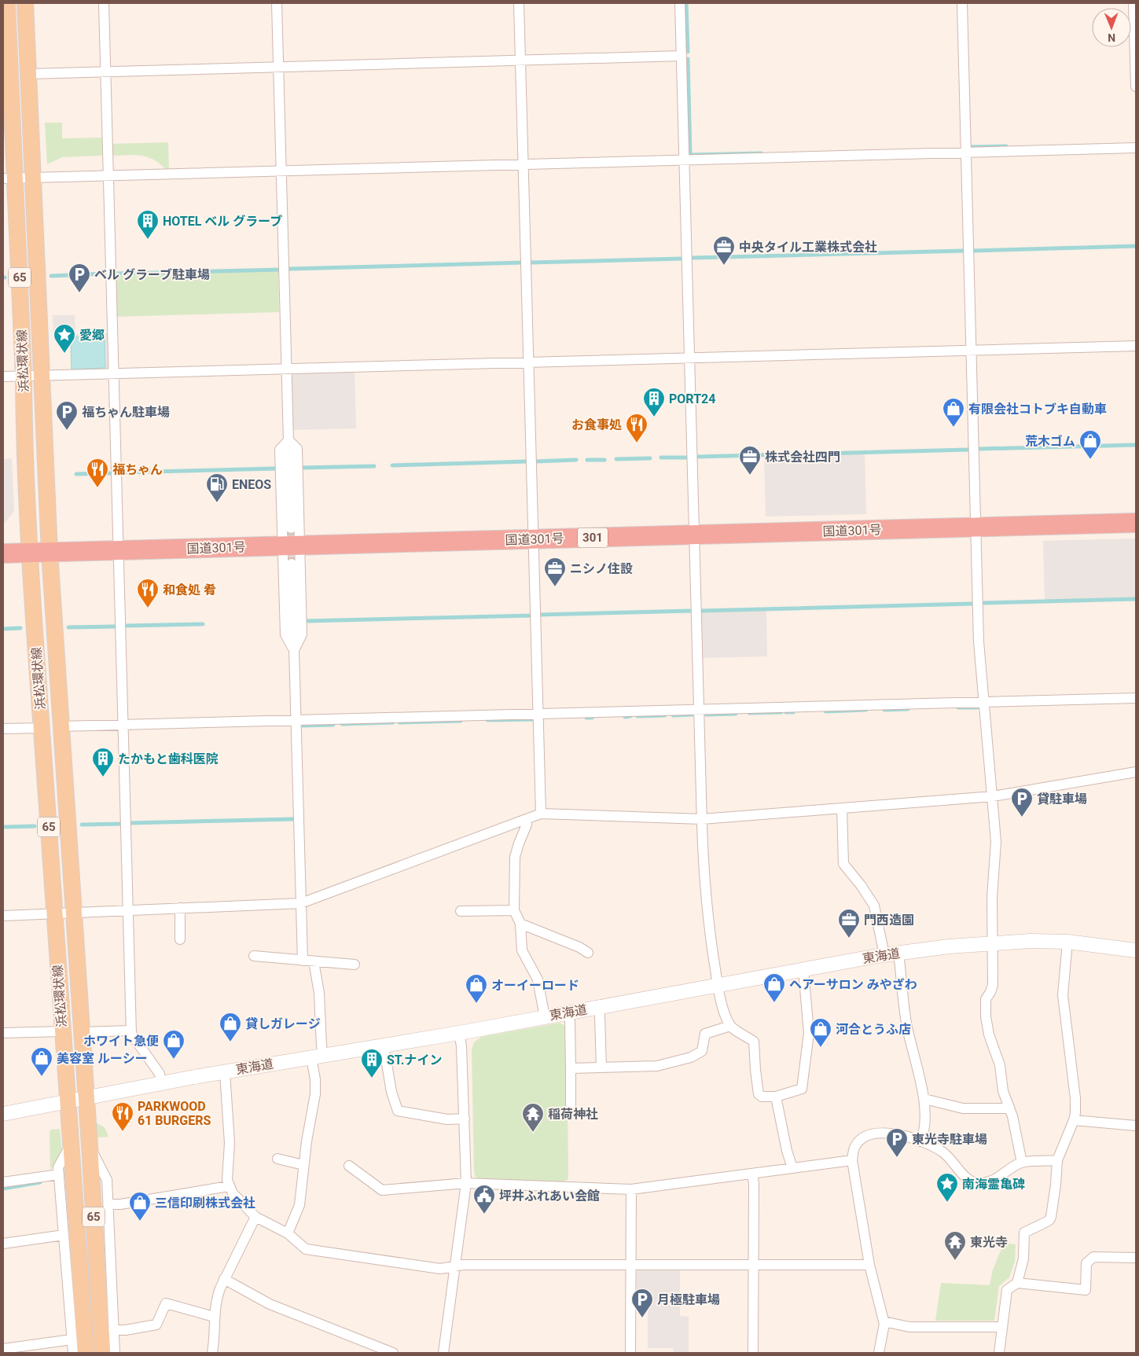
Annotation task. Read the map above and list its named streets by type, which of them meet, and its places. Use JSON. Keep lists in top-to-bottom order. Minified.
{"streets":{"highway":["国道301号","301"],"main road":["65","浜松環状線","東海道"]},"crossings":[["浜松環状線","国道301号"],["浜松環状線","東海道"]],"places":{"building":["HOTEL ベル グラーブ","PORT24","たかもと歯科医院","ST.ナイン"],"office":["中央タイル工業株式会社","株式会社四門","ニシノ住設","門西造園"],"parking":["ベル グラーブ駐車場","福ちゃん駐車場","貸駐車場","東光寺駐車場","月極駐車場"],"place":["愛郷","南海霊亀碑"],"shop":["有限会社コトブキ自動車","荒木ゴム","ヘアーサロン みやざわ","オーイーロード","貸しガレージ","河合とうふ店","ホワイト急便","美容室 ルーシー","三信印刷株式会社"],"restaurant":["お食事処","福ちゃん","和食処 肴","PARKWOOD 61 BURGERS"],"fuel station":["ENEOS"],"temple":["稲荷神社","東光寺"],"public building":["坪井ふれあい会館"]},"north":"bottom"}
